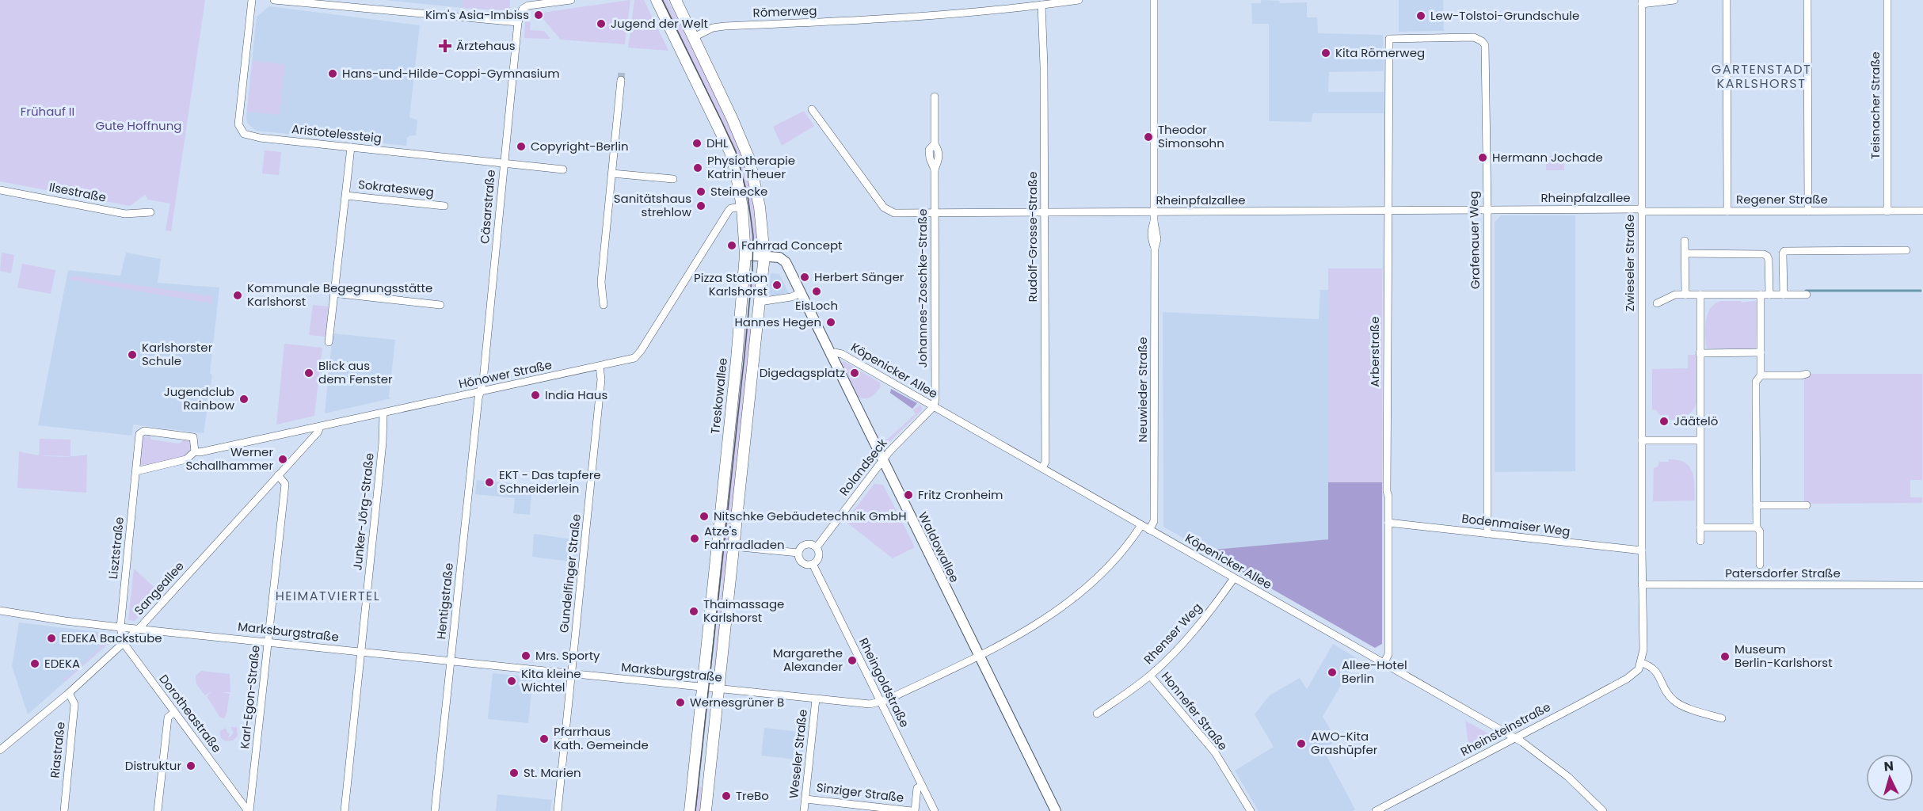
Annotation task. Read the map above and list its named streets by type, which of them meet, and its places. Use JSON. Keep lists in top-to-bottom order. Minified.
{"streets":{"main road":["Treskowallee"],"street":["Römerweg","Teisnacher Straße","Aristotelessteig","Sokratesweg","Ilsestraße","Rheinpfalzallee","Regener Straße","Cäsarstraße","Rudolf-Grosse-Straße","Grafenauer Weg","Zwieseler Straße","Johannes-Zoschke-Straße","Arberstraße","Köpenicker Allee","Hönower Straße","Neuwieder Straße","Rolandseck","Junker-Jörg-Straße","Bodenmaiser Weg","Waldowallee","Lisztstraße","Gundelfinger Straße","Patersdorfer Straße","Sangeallee","Hentigstraße","Marksburgstraße","Rhenser Weg","Rheingoldstraße","Karl-Egon-Straße","Honnefer Straße","Dorotheastraße","Rheinsteinstraße","Riastraße","Weseler Straße","Sinziger Straße"]},"crossings":[["Römerweg","Rudolf-Grosse-Straße"],["Teisnacher Straße","Regener Straße"],["Aristotelessteig","Sokratesweg"],["Aristotelessteig","Cäsarstraße"],["Rheinpfalzallee","Regener Straße"],["Rheinpfalzallee","Rudolf-Grosse-Straße"],["Rheinpfalzallee","Grafenauer Weg"],["Rheinpfalzallee","Zwieseler Straße"],["Rheinpfalzallee","Johannes-Zoschke-Straße"],["Rheinpfalzallee","Arberstraße"],["Rheinpfalzallee","Neuwieder Straße"],["Regener Straße","Zwieseler Straße"],["Cäsarstraße","Hönower Straße"],["Cäsarstraße","Hentigstraße"],["Rudolf-Grosse-Straße","Köpenicker Allee"],["Grafenauer Weg","Arberstraße"],["Grafenauer Weg","Bodenmaiser Weg"],["Zwieseler Straße","Bodenmaiser Weg"],["Zwieseler Straße","Patersdorfer Straße"],["Zwieseler Straße","Rheinsteinstraße"],["Johannes-Zoschke-Straße","Köpenicker Allee"],["Johannes-Zoschke-Straße","Rolandseck"],["Arberstraße","Köpenicker Allee"],["Arberstraße","Bodenmaiser Weg"],["Köpenicker Allee","Neuwieder Straße"],["Köpenicker Allee","Rolandseck"],["Köpenicker Allee","Waldowallee"],["Köpenicker Allee","Marksburgstraße"],["Köpenicker Allee","Rhenser Weg"],["Köpenicker Allee","Rheinsteinstraße"],["Hönower Straße","Treskowallee"],["Hönower Straße","Junker-Jörg-Straße"],["Hönower Straße","Lisztstraße"],["Hönower Straße","Gundelfinger Straße"],["Hönower Straße","Sangeallee"],["Hönower Straße","Hentigstraße"],["Treskowallee","Waldowallee"],["Treskowallee","Marksburgstraße"],["Rolandseck","Waldowallee"],["Rolandseck","Rheingoldstraße"],["Junker-Jörg-Straße","Marksburgstraße"],["Waldowallee","Marksburgstraße"],["Lisztstraße","Marksburgstraße"],["Lisztstraße","Dorotheastraße"],["Gundelfinger Straße","Marksburgstraße"],["Sangeallee","Marksburgstraße"],["Sangeallee","Karl-Egon-Straße"],["Sangeallee","Dorotheastraße"],["Sangeallee","Riastraße"],["Hentigstraße","Marksburgstraße"],["Marksburgstraße","Rheingoldstraße"],["Marksburgstraße","Karl-Egon-Straße"],["Marksburgstraße","Dorotheastraße"],["Marksburgstraße","Weseler Straße"],["Rhenser Weg","Honnefer Straße"],["Karl-Egon-Straße","Dorotheastraße"],["Weseler Straße","Sinziger Straße"]],"districts":["GARTENSTADT KARLSHORST","HEIMATVIERTEL"],"parks":["Frühauf II","Gute Hoffnung"],"places":{"other":["Kim's Asia-Imbiss","Lew-Tolstoi-Grundschule","Jugend der Welt","Kita Römerweg","Hans-und-Hilde-Coppi-Gymnasium","Theodor Simonsohn","DHL","Copyright-Berlin","Hermann Jochade","Physiotherapie Katrin Theuer","Steinecke","Sanitätshaus strehlow","Fahrrad Concept","Herbert Sänger","Pizza Station Karlshorst","EisLoch","Kommunale Begegnungsstätte Karlshorst","Hannes Hegen","Karlshorster Schule","Blick aus dem Fenster","Digedagsplatz","India Haus","Jugendclub Rainbow","Jäätelö","Werner Schallhammer","EKT - Das tapfere Schneiderlein","Fritz Cronheim","Nitschke Gebäudetechnik GmbH","Atze's Fahrradladen","Thaimassage Karlshorst","EDEKA Backstube","Mrs. Sporty","Museum Berlin-Karlshorst","Margarethe Alexander","EDEKA","Allee-Hotel Berlin","Kita kleine Wichtel","Wernesgrüner B","Pfarrhaus Kath. Gemeinde","AWO-Kita Grashüpfer","Distruktur","St. Marien","TreBo"],"health":["Ärztehaus"]},"north":"top"}
